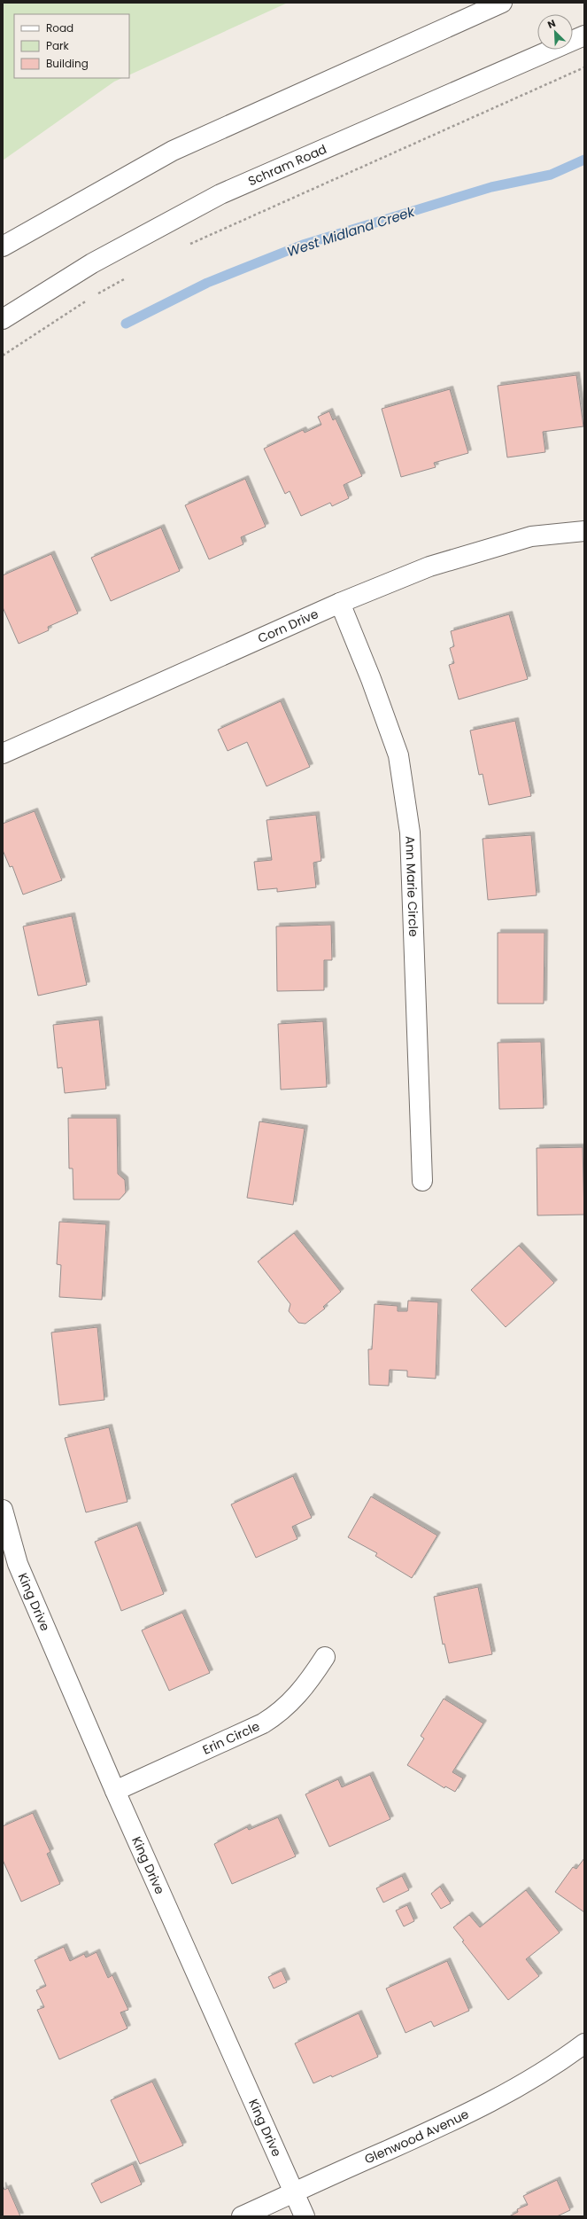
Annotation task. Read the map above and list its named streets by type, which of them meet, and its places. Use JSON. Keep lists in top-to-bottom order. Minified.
{"streets":{"street":["Schram Road","Corn Drive","Ann Marie Circle","King Drive","Erin Circle","Glenwood Avenue"]},"crossings":[["Corn Drive","Ann Marie Circle"],["King Drive","Erin Circle"],["King Drive","Glenwood Avenue"]],"water":["West Midland Creek"],"legend":["Road","Park","Building"],"north":"top left"}
